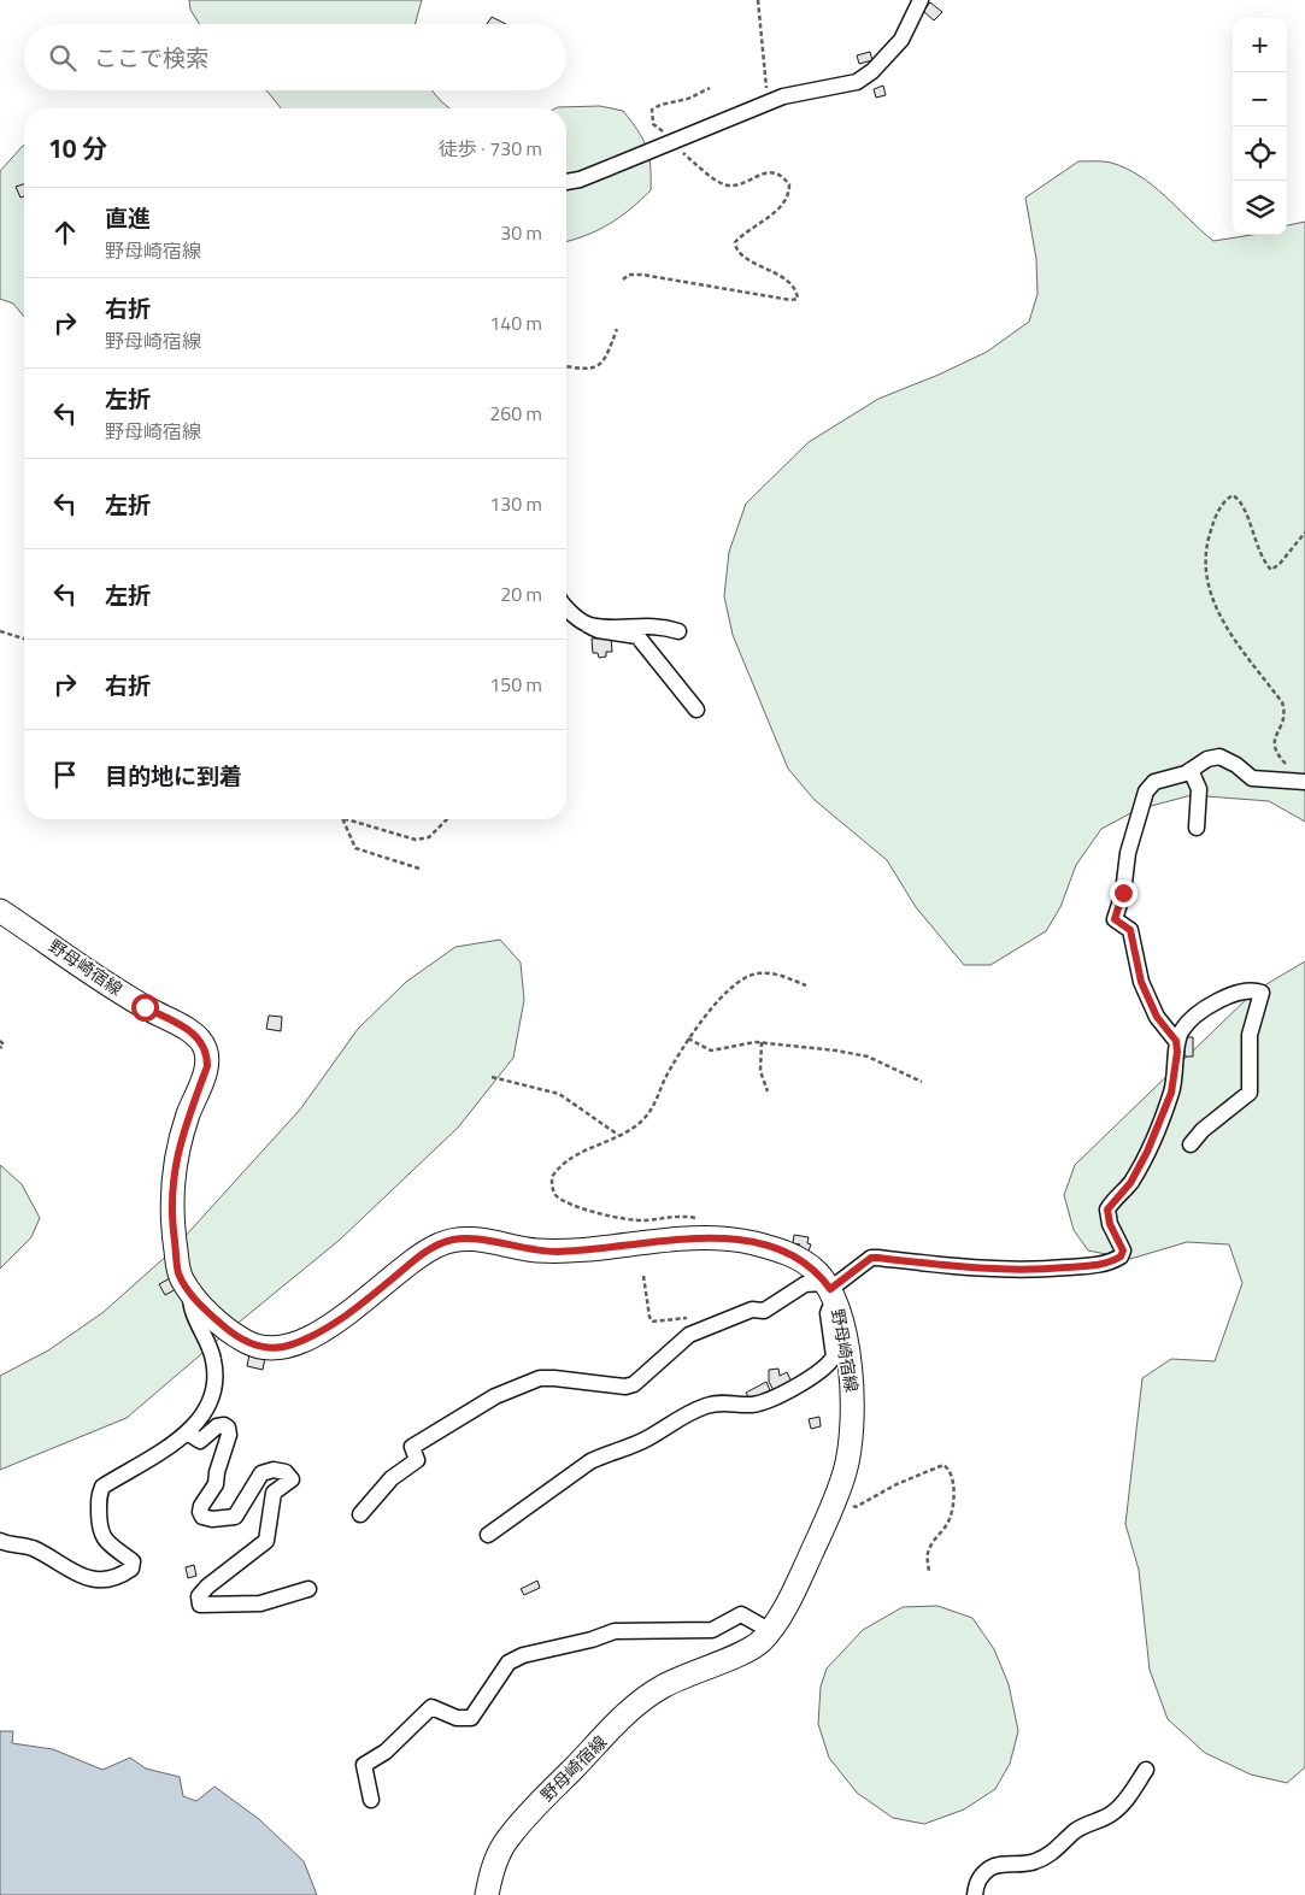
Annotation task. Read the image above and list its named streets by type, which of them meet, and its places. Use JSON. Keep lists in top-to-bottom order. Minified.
{"streets":{"main road":["野母崎宿線"]},"page":{"map_buttons":["+","−"],"search":"ここで検索","heading":["10 分","徒歩 · 730 m"],"list":[["直進","野母崎宿線","30 m"],["右折","野母崎宿線","140 m"],["左折","野母崎宿線","260 m"],["左折","130 m"],["左折","20 m"],["右折","150 m"],"目的地に到着"]}}
